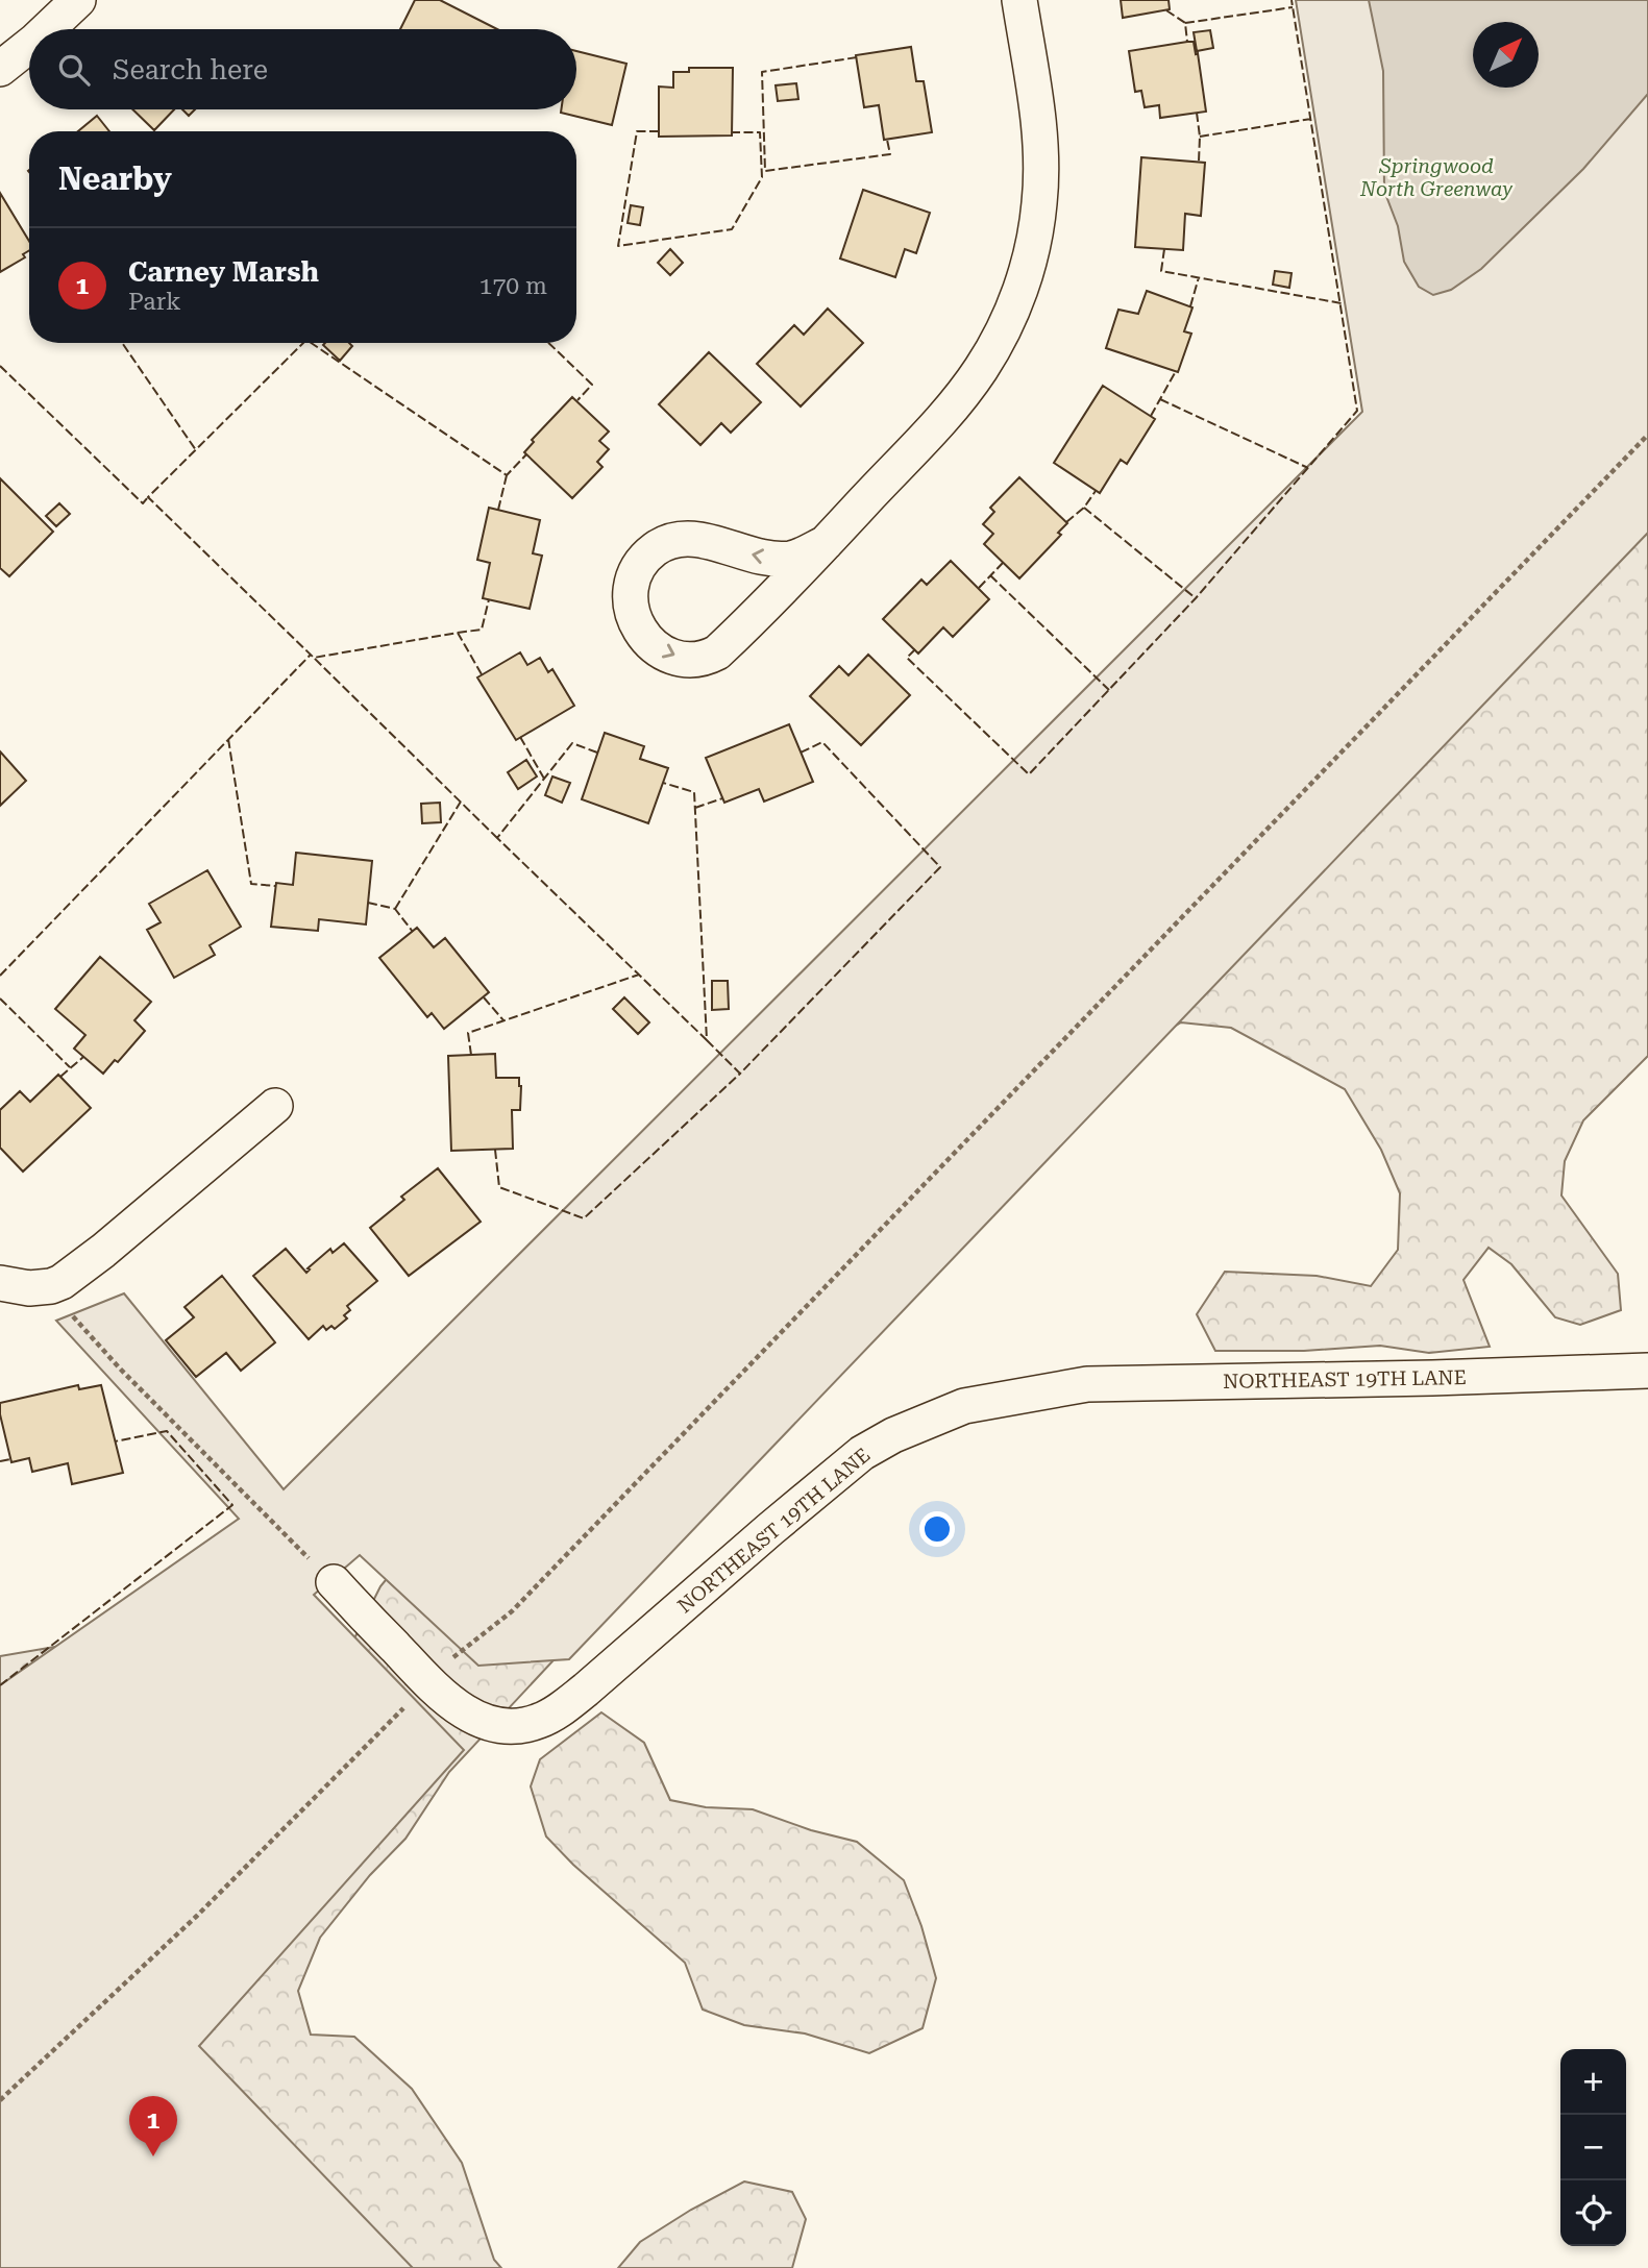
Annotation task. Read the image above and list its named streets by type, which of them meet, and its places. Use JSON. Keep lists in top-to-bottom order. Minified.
{"streets":{"street":["NORTHEAST 19TH LANE"]},"parks":["Springwood North Greenway"],"north":"top right","page":{"search":"Search here","heading":"Nearby","list":[{"mark":"1","name":"Carney Marsh","note":"Park","value":"170 m"}],"map_buttons":["+","−"],"pins":"1"}}
